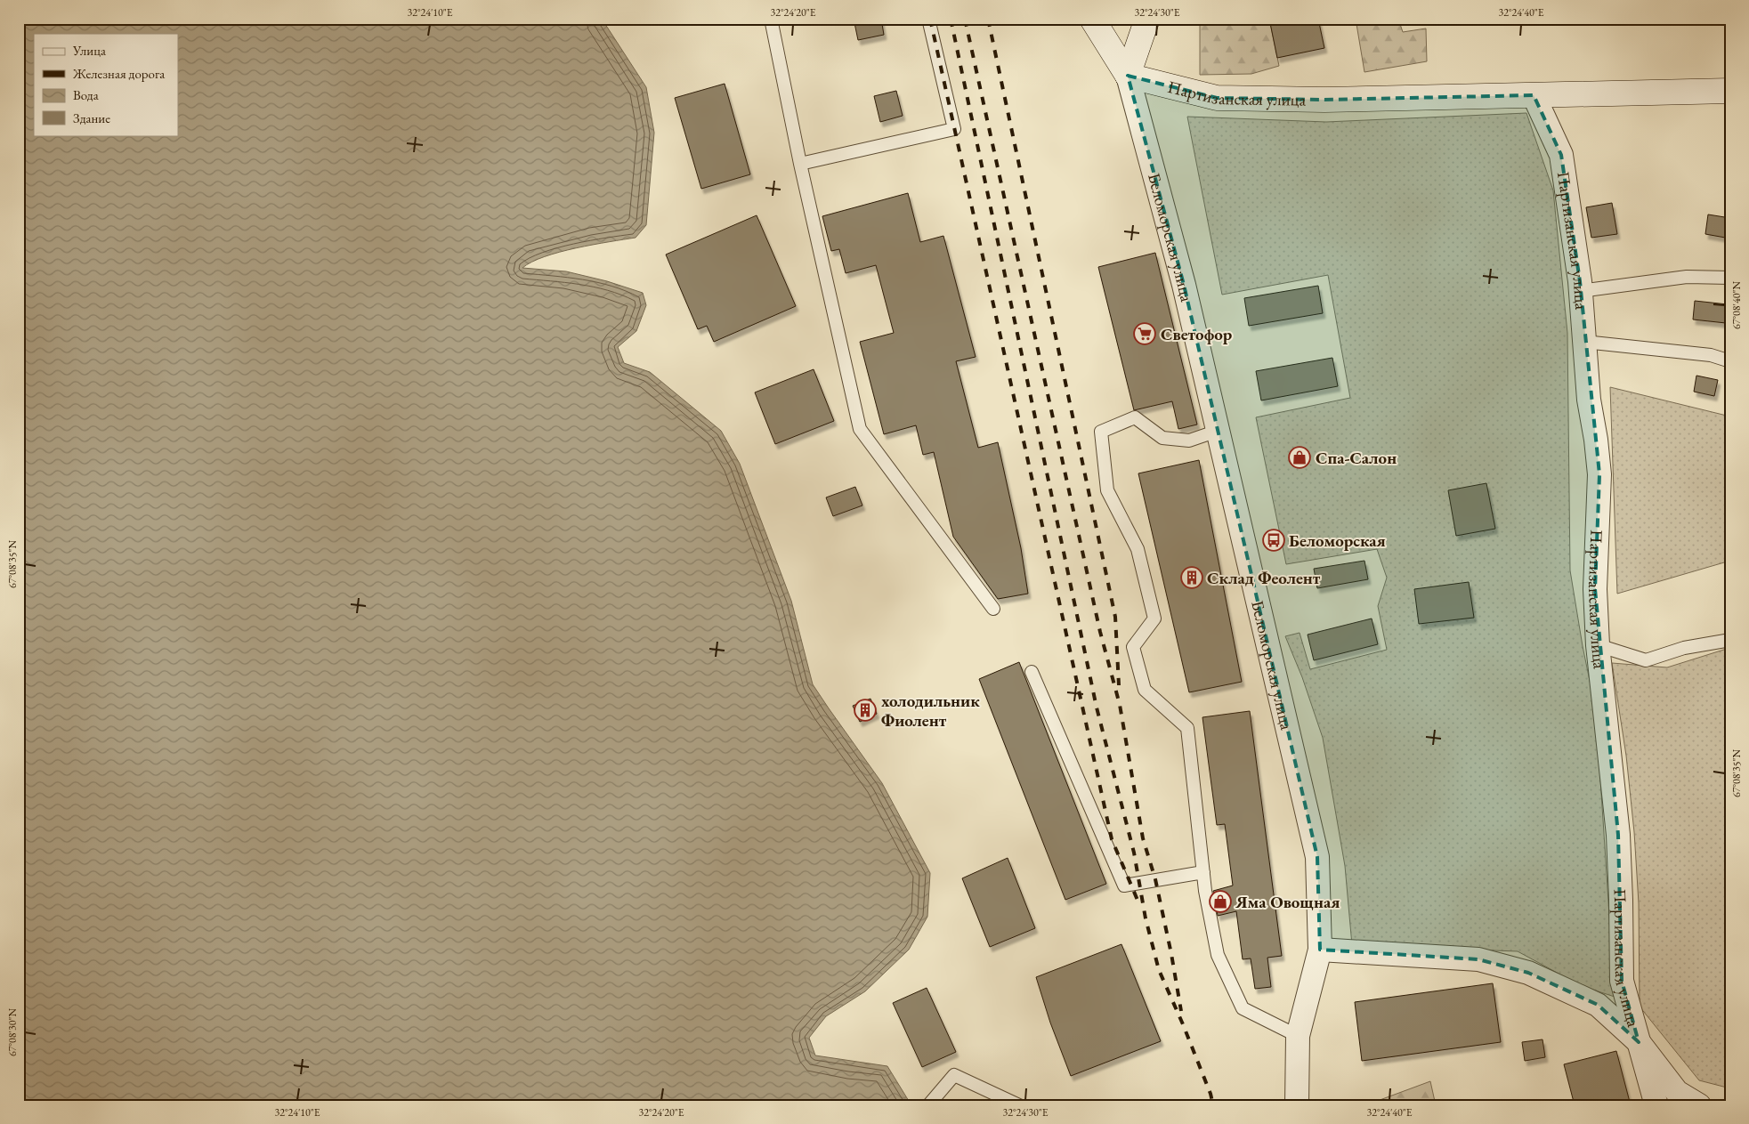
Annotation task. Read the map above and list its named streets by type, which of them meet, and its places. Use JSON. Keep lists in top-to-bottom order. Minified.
{"streets":{"main road":["Партизанская улица"],"street":["Беломорская улица"]},"crossings":[["Партизанская улица","Беломорская улица"]],"places":{"supermarket":["Светофор"],"shop":["Спа-Салон","Яма Овощная"],"bus stop":["Беломорская"],"building":["Склад Феолент","холодильник Фиолент"]},"legend":["Улица","Железная дорога","Вода","Здание"],"coordinates":["32°24'10\"E","32°24'20\"E","32°24'30\"E","32°24'40\"E","67°08'40\"N","67°08'35\"N","67°08'30\"N"]}
